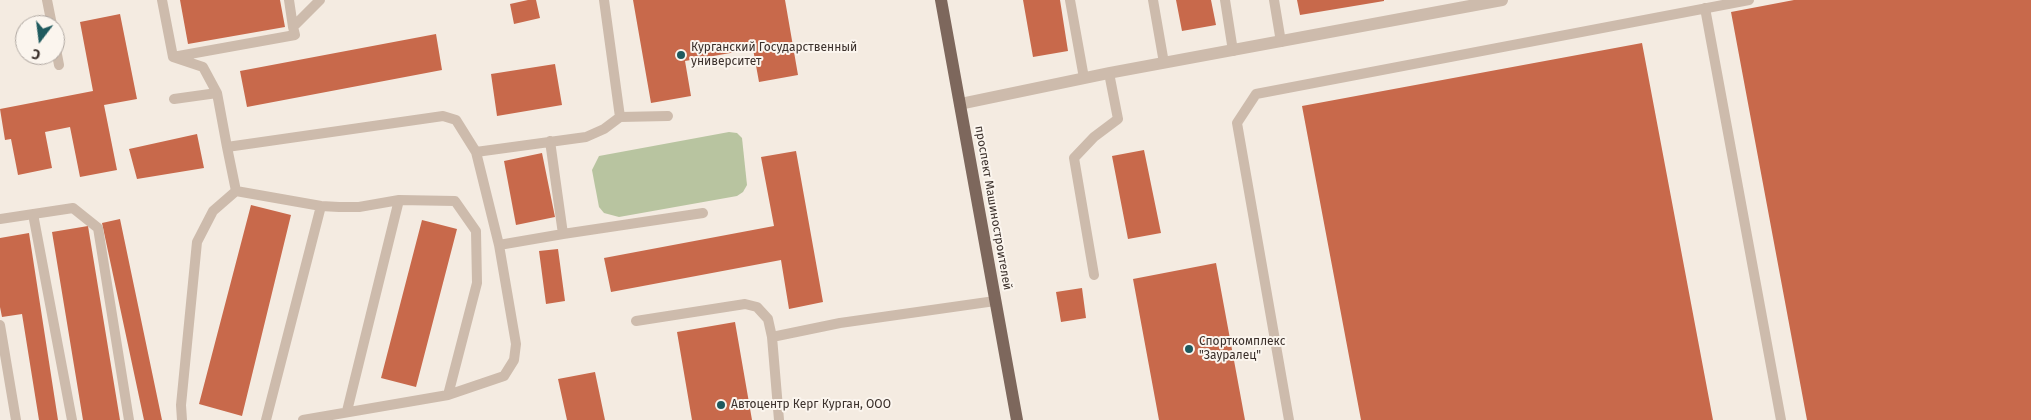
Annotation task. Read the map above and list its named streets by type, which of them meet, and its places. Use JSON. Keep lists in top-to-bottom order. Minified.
{"streets":{"main road":["проспект Машиностроителей"]},"places":["Курганский Государственный университет","Спорткомплекс \"Зауралец\"","Автоцентр Керг Курган, ООО"],"north":"bottom"}
